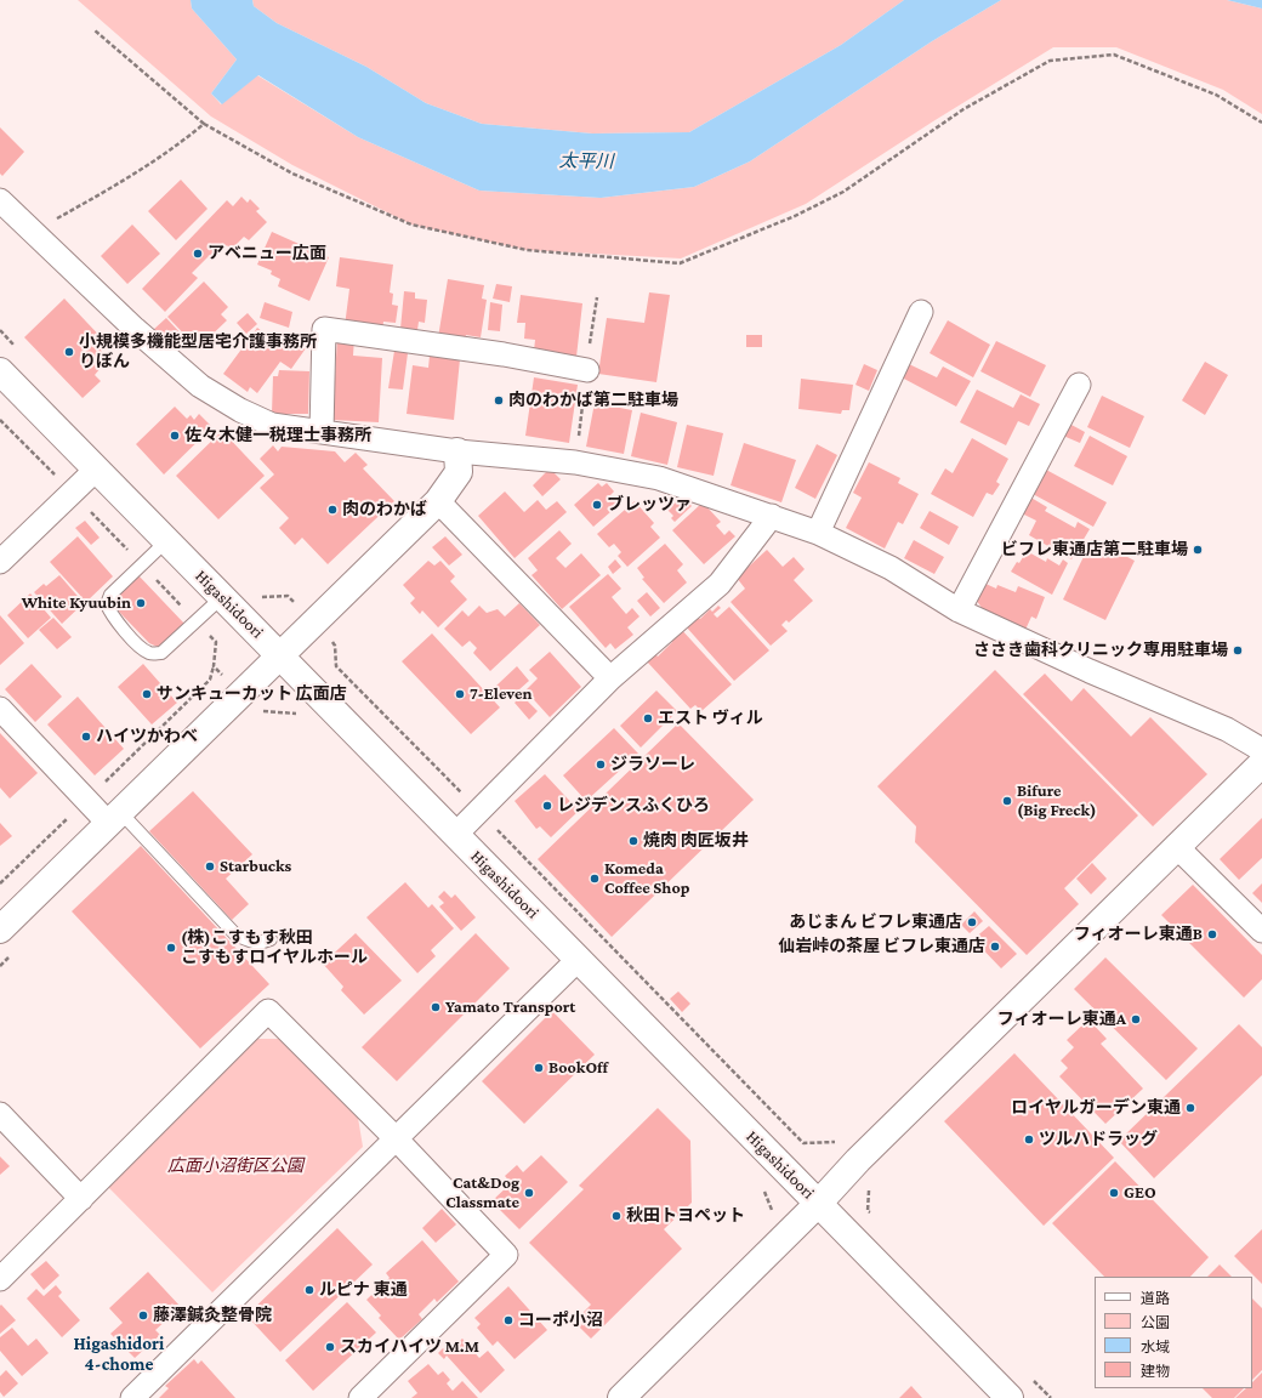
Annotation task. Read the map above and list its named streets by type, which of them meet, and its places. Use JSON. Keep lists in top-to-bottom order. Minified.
{"streets":{"street":["Higashidoori"]},"districts":["Higashidori 4-chome"],"water":["太平川"],"parks":["広面小沼街区公園"],"places":["アベニュー広面","小規模多機能型居宅介護事務所 りぼん","肉のわかば第二駐車場","佐々木健一税理士事務所","ブレッツァ","肉のわかば","ビフレ東通店第二駐車場","White Kyuubin","ささき歯科クリニック専用駐車場","サンキューカット 広面店","7-Eleven","エスト ヴィル","ハイツかわべ","ジラソーレ","Bifure (Big Freck)","レジデンスふくひろ","焼肉 肉匠坂井","Starbucks","Komeda Coffee Shop","あじまん ビフレ東通店","フィオーレ東通B","仙岩峠の茶屋 ビフレ東通店","(株)こすもす秋田 こすもすロイヤルホール","Yamato Transport","フィオーレ東通A","BookOff","ロイヤルガーデン東通","ツルハドラッグ","Cat&Dog Classmate","GEO","秋田トヨペット","ルピナ 東通","藤澤鍼灸整骨院","コーポ小沼","スカイハイツ M.M"],"legend":["道路","公園","水域","建物"]}
